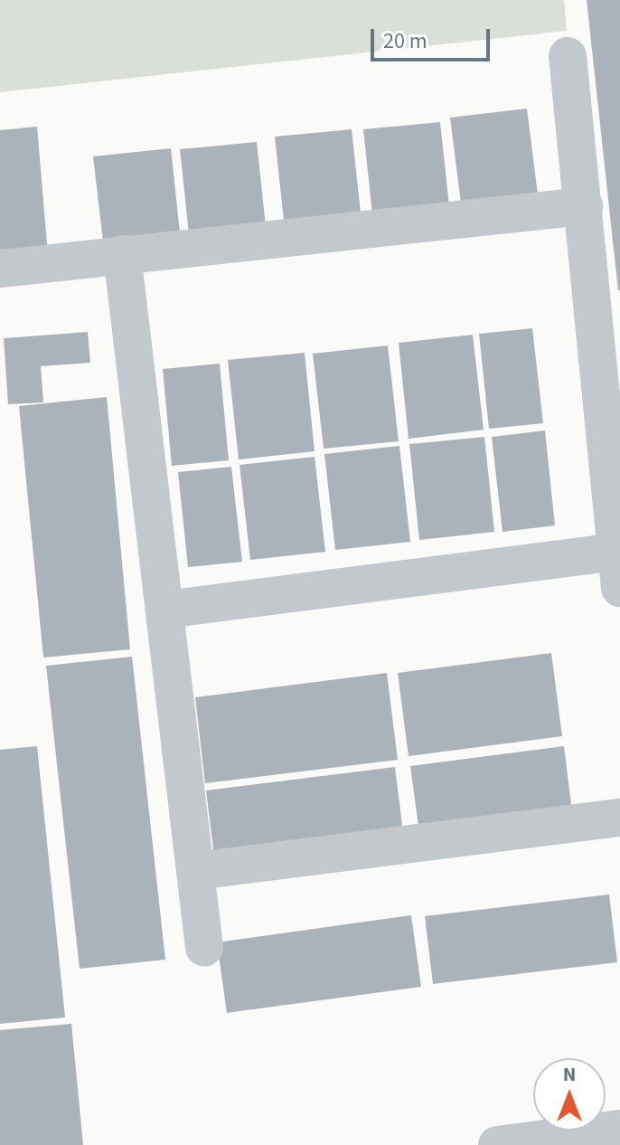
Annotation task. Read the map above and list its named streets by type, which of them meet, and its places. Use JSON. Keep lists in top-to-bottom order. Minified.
{"scale_bar":"20 m","north":"top"}
